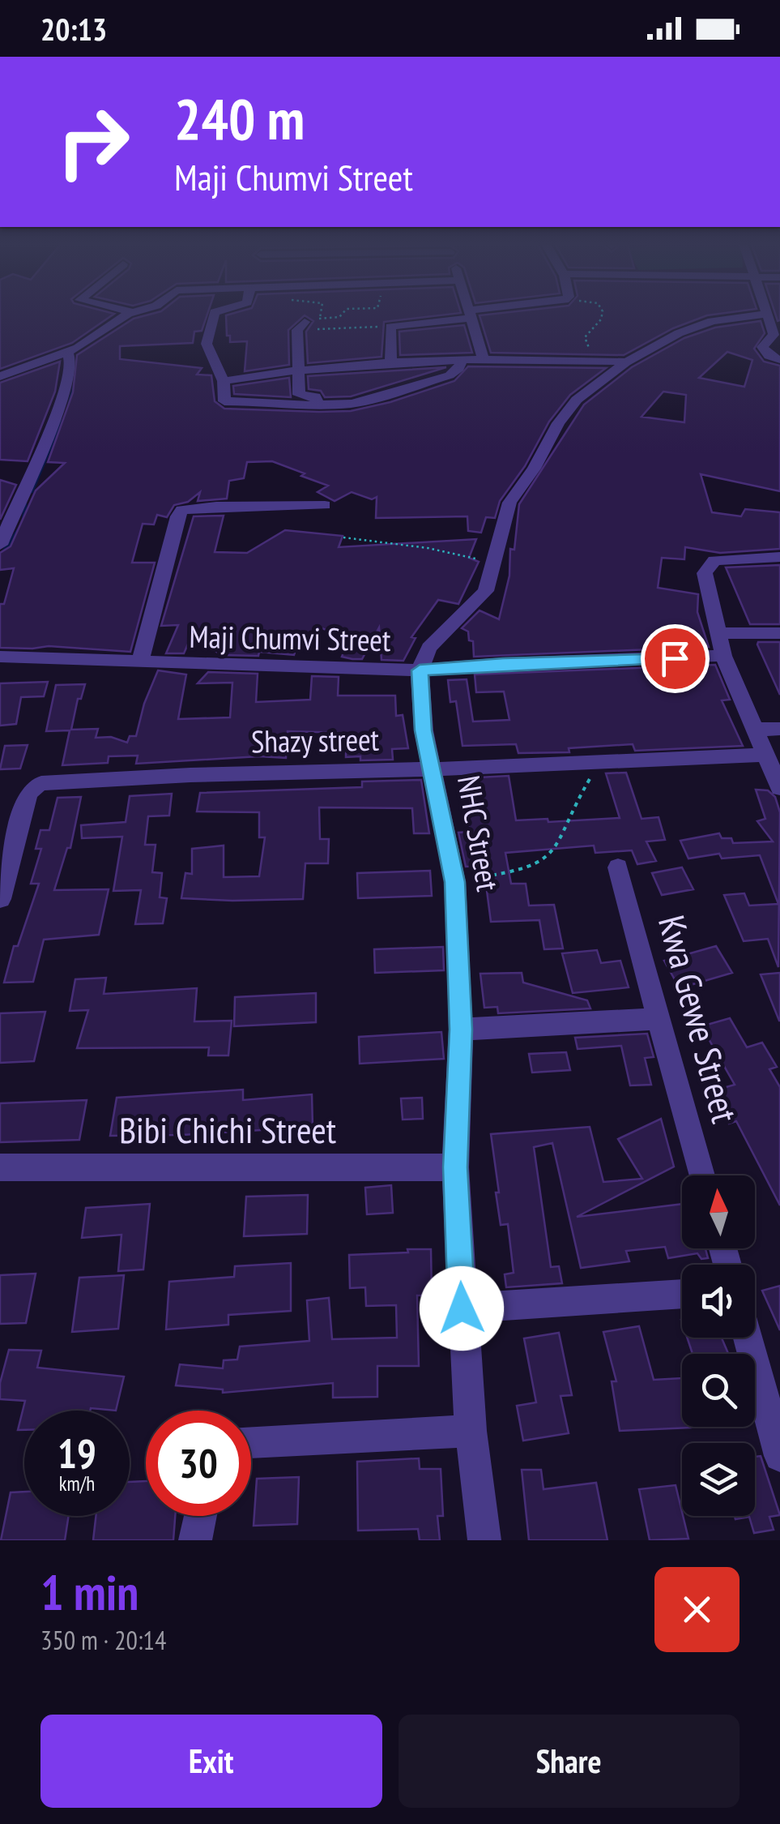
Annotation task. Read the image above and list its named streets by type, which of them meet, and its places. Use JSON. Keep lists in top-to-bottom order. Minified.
{"streets":{"street":["Maji Chumvi Street","Shazy street","NHC Street","Kwa Gewe Street","Bibi Chichi Street"]},"crossings":[["Maji Chumvi Street","NHC Street"],["Shazy street","NHC Street"],["NHC Street","Bibi Chichi Street"]],"north":"top","page":{"status":"20:13","turn":["240 m","Maji Chumvi Street"],"speed":"19 km/h","limit":"30","heading":["1 min","350 m · 20:14"],"buttons":["Exit","Share"]}}
